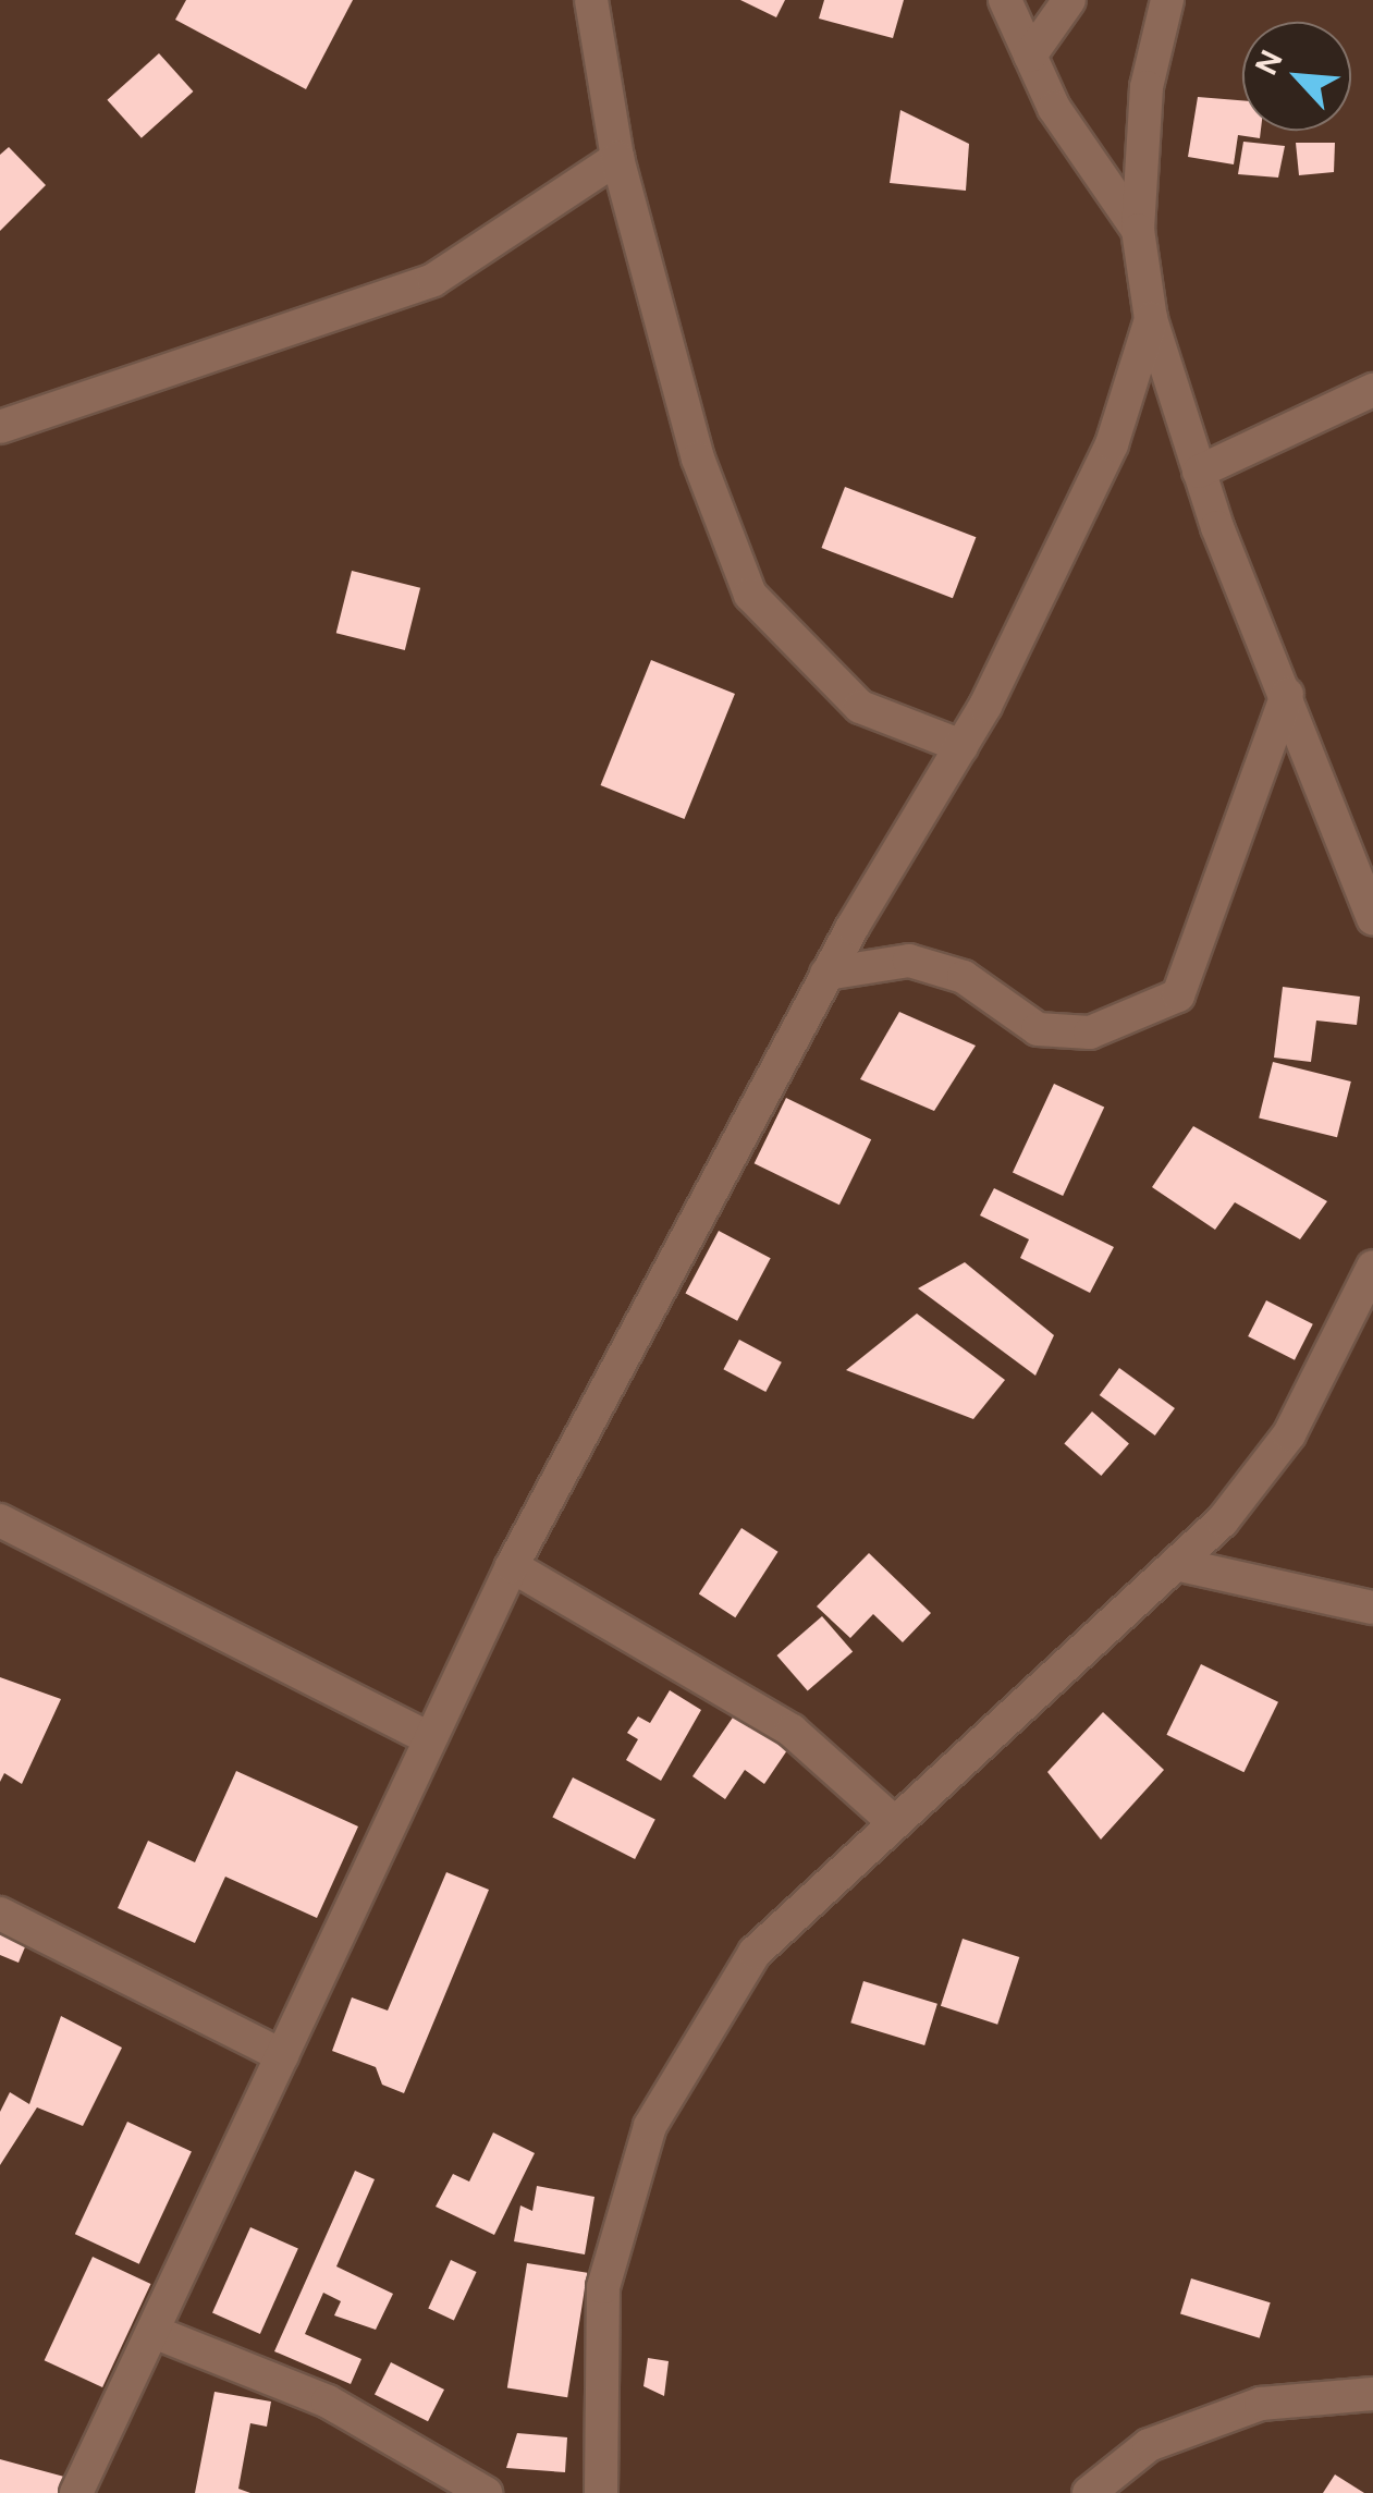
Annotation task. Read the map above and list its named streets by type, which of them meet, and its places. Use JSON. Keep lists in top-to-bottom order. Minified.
{"north":"top left"}
